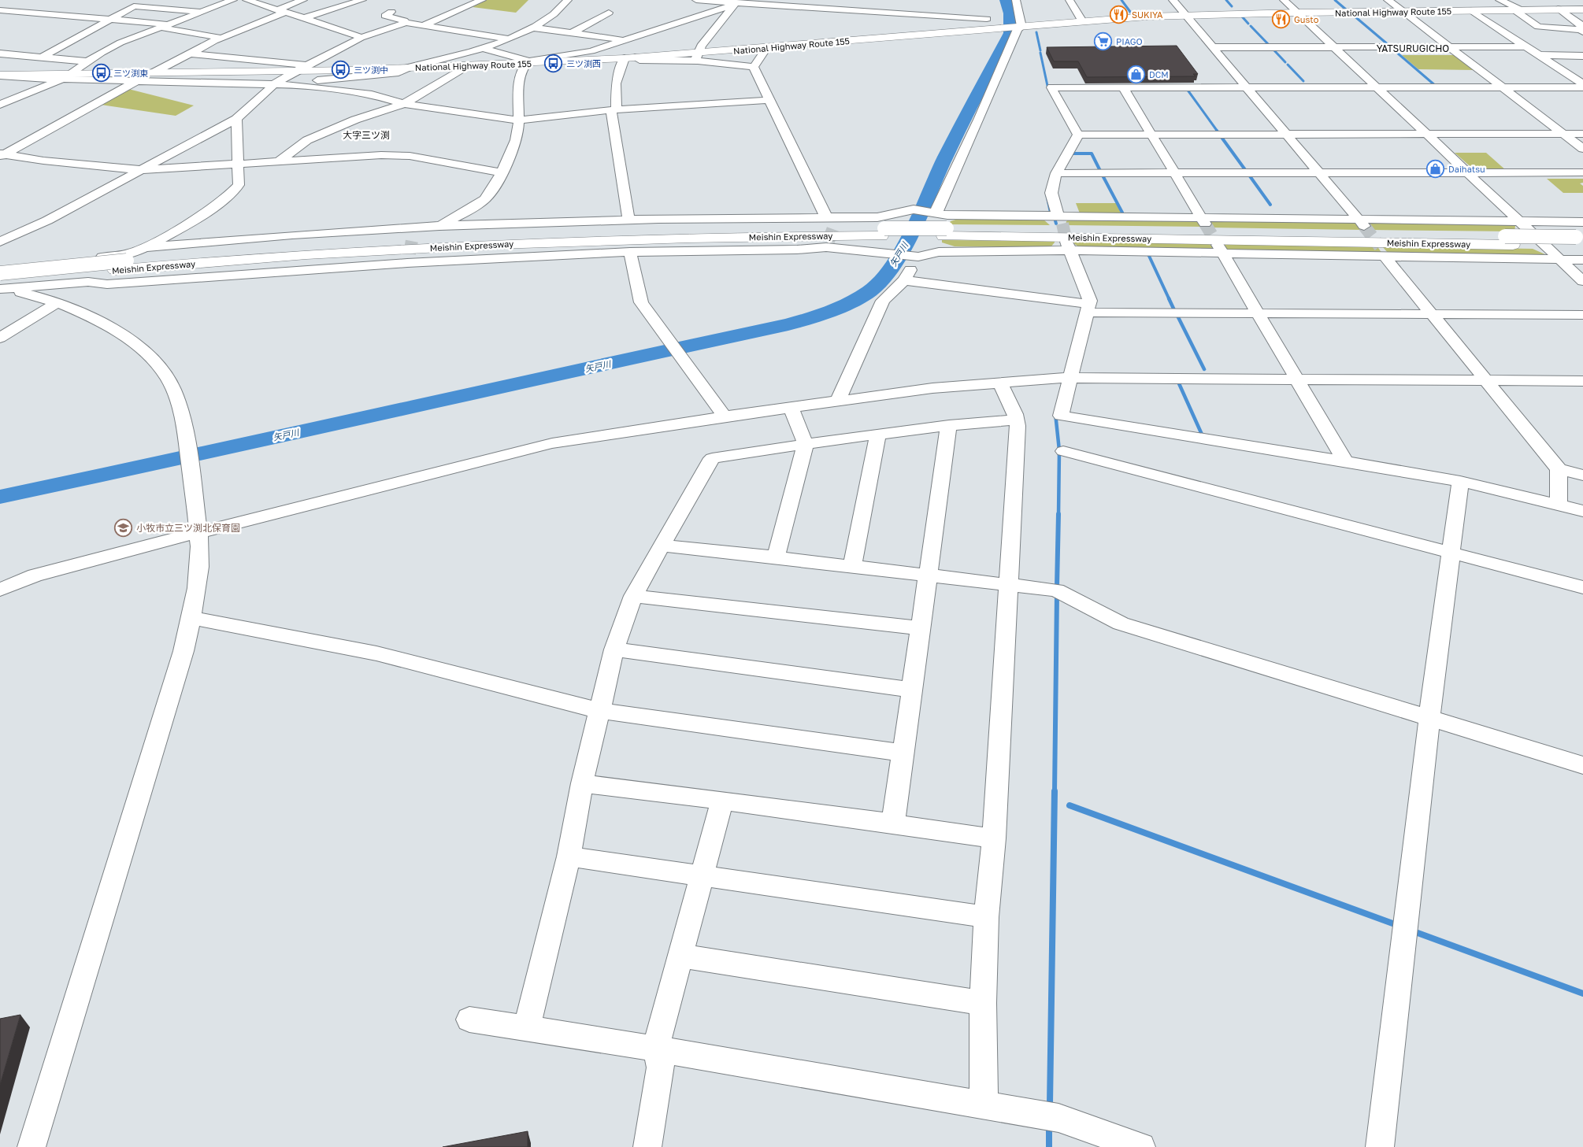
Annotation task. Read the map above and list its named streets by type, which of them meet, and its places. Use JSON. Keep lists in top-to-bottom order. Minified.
{"streets":{"highway":["National Highway Route 155","Meishin Expressway"]},"districts":["YATSURUGICHO","大字三ツ渕"],"water":["矢戸川"],"places":{"restaurant":["SUKIYA","Gusto"],"supermarket":["PIAGO"],"bus stop":["三ツ渕西","三ツ渕中","三ツ渕東"],"shop":["DCM","Daihatsu"],"school or university":["小牧市立三ツ渕北保育園"]}}
